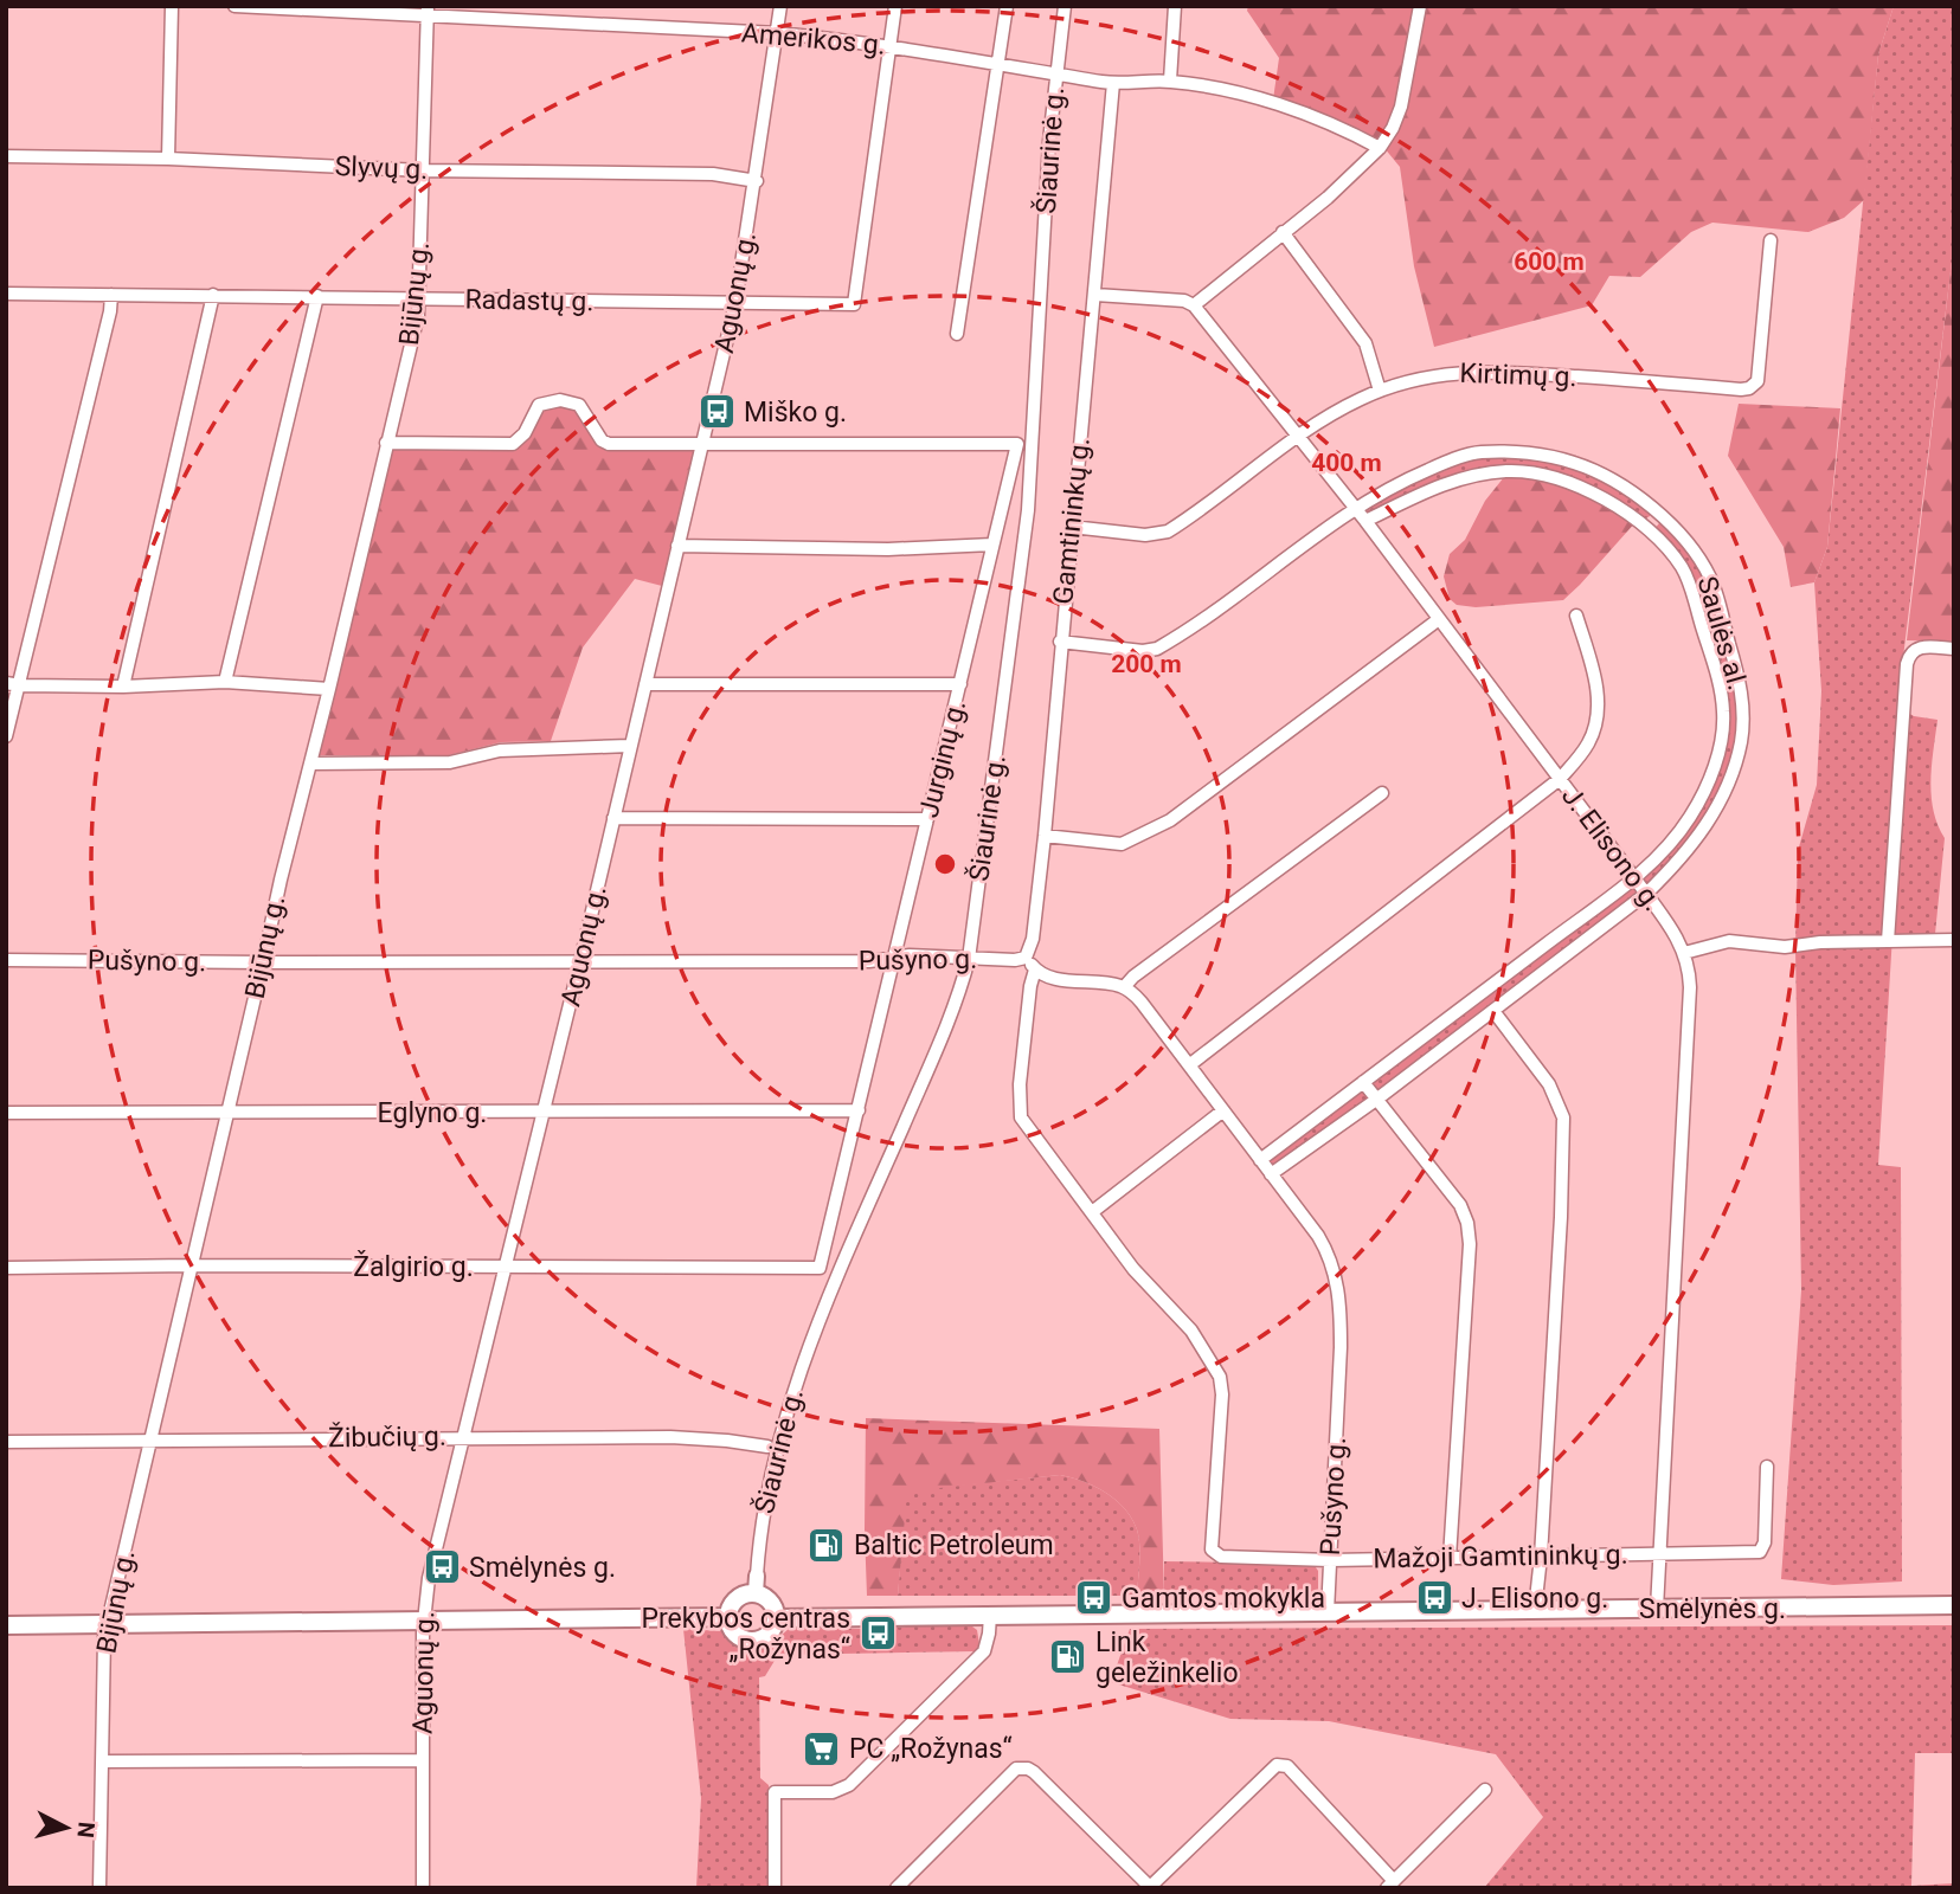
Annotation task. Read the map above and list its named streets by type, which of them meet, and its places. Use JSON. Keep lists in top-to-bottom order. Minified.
{"streets":{"highway":["Smėlynės g."],"main road":["Šiaurinė g."],"street":["Amerikos g.","Slyvų g.","Aguonų g.","Bijūnų g.","Radastų g.","Kirtimų g.","Gamtininkų g.","Saulės al.","Jurginų g.","J. Elisono g.","Pušyno g.","Eglyno g.","Žalgirio g.","Žibučių g.","Mažoji Gamtininkų g."]},"crossings":[["Amerikos g.","Šiaurinė g."],["Amerikos g.","Aguonų g."],["Amerikos g.","Bijūnų g."],["Amerikos g.","Radastų g."],["Amerikos g.","Gamtininkų g."],["Šiaurinė g.","Pušyno g."],["Šiaurinė g.","Smėlynės g."],["Slyvų g.","Aguonų g."],["Slyvų g.","Bijūnų g."],["Aguonų g.","Radastų g."],["Aguonų g.","Jurginų g."],["Aguonų g.","Pušyno g."],["Aguonų g.","Eglyno g."],["Aguonų g.","Žalgirio g."],["Aguonų g.","Žibučių g."],["Bijūnų g.","Radastų g."],["Bijūnų g.","Pušyno g."],["Bijūnų g.","Eglyno g."],["Bijūnų g.","Žalgirio g."],["Bijūnų g.","Žibučių g."],["Kirtimų g.","Gamtininkų g."],["Kirtimų g.","J. Elisono g."],["Gamtininkų g.","Saulės al."],["Gamtininkų g.","Pušyno g."],["Saulės al.","J. Elisono g."],["Saulės al.","Pušyno g."],["Jurginų g.","Pušyno g."],["Jurginų g.","Eglyno g."],["Jurginų g.","Žalgirio g."],["J. Elisono g.","Mažoji Gamtininkų g."],["J. Elisono g.","Smėlynės g."],["Pušyno g.","Mažoji Gamtininkų g."],["Pušyno g.","Smėlynės g."]],"places":{"bus stop":["Miško g.","Smėlynės g.","Gamtos mokykla","J. Elisono g.","Prekybos centras „Rožynas“"],"fuel station":["Baltic Petroleum","Link geležinkelio"],"supermarket":["PC „Rožynas“"]},"north":"right","rings":["600 m","400 m","200 m"]}
